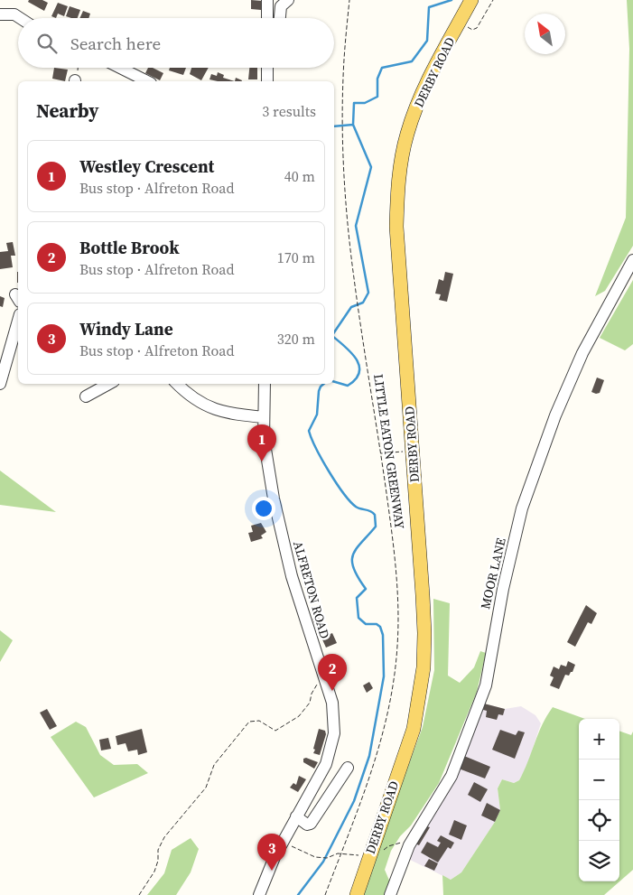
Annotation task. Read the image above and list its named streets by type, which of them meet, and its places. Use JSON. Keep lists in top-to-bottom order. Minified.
{"streets":{"main road":["DERBY ROAD"],"street":["MOOR LANE","ALFRETON ROAD"],"path":["LITTLE EATON GREENWAY"]},"north":"top left","page":{"search":"Search here","heading":["Nearby","3 results"],"list":[{"mark":"1","name":"Westley Crescent","note":"Bus stop · Alfreton Road","value":"40 m"},{"mark":"2","name":"Bottle Brook","note":"Bus stop · Alfreton Road","value":"170 m"},{"mark":"3","name":"Windy Lane","note":"Bus stop · Alfreton Road","value":"320 m"}],"pins":["1","2","3"],"map_buttons":["+","−"]}}
